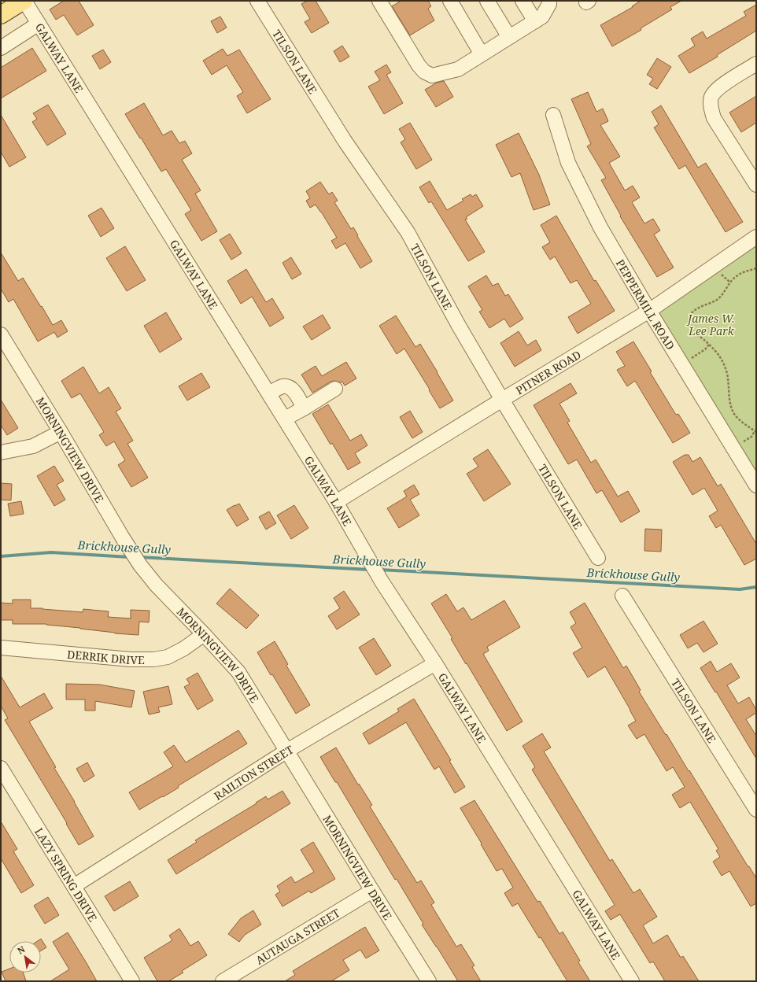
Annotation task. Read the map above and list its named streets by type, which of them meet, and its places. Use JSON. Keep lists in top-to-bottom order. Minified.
{"streets":{"street":["GALWAY LANE","TILSON LANE","PEPPERMILL ROAD","PITNER ROAD","MORNINGVIEW DRIVE","DERRIK DRIVE","RAILTON STREET","LAZY SPRING DRIVE","AUTAUGA STREET"]},"crossings":[["GALWAY LANE","PITNER ROAD"],["GALWAY LANE","RAILTON STREET"],["TILSON LANE","PITNER ROAD"],["PEPPERMILL ROAD","PITNER ROAD"],["MORNINGVIEW DRIVE","DERRIK DRIVE"],["MORNINGVIEW DRIVE","RAILTON STREET"],["MORNINGVIEW DRIVE","AUTAUGA STREET"],["RAILTON STREET","LAZY SPRING DRIVE"]],"water":["Brickhouse Gully"],"parks":["James W. Lee Park"],"north":"top left"}
